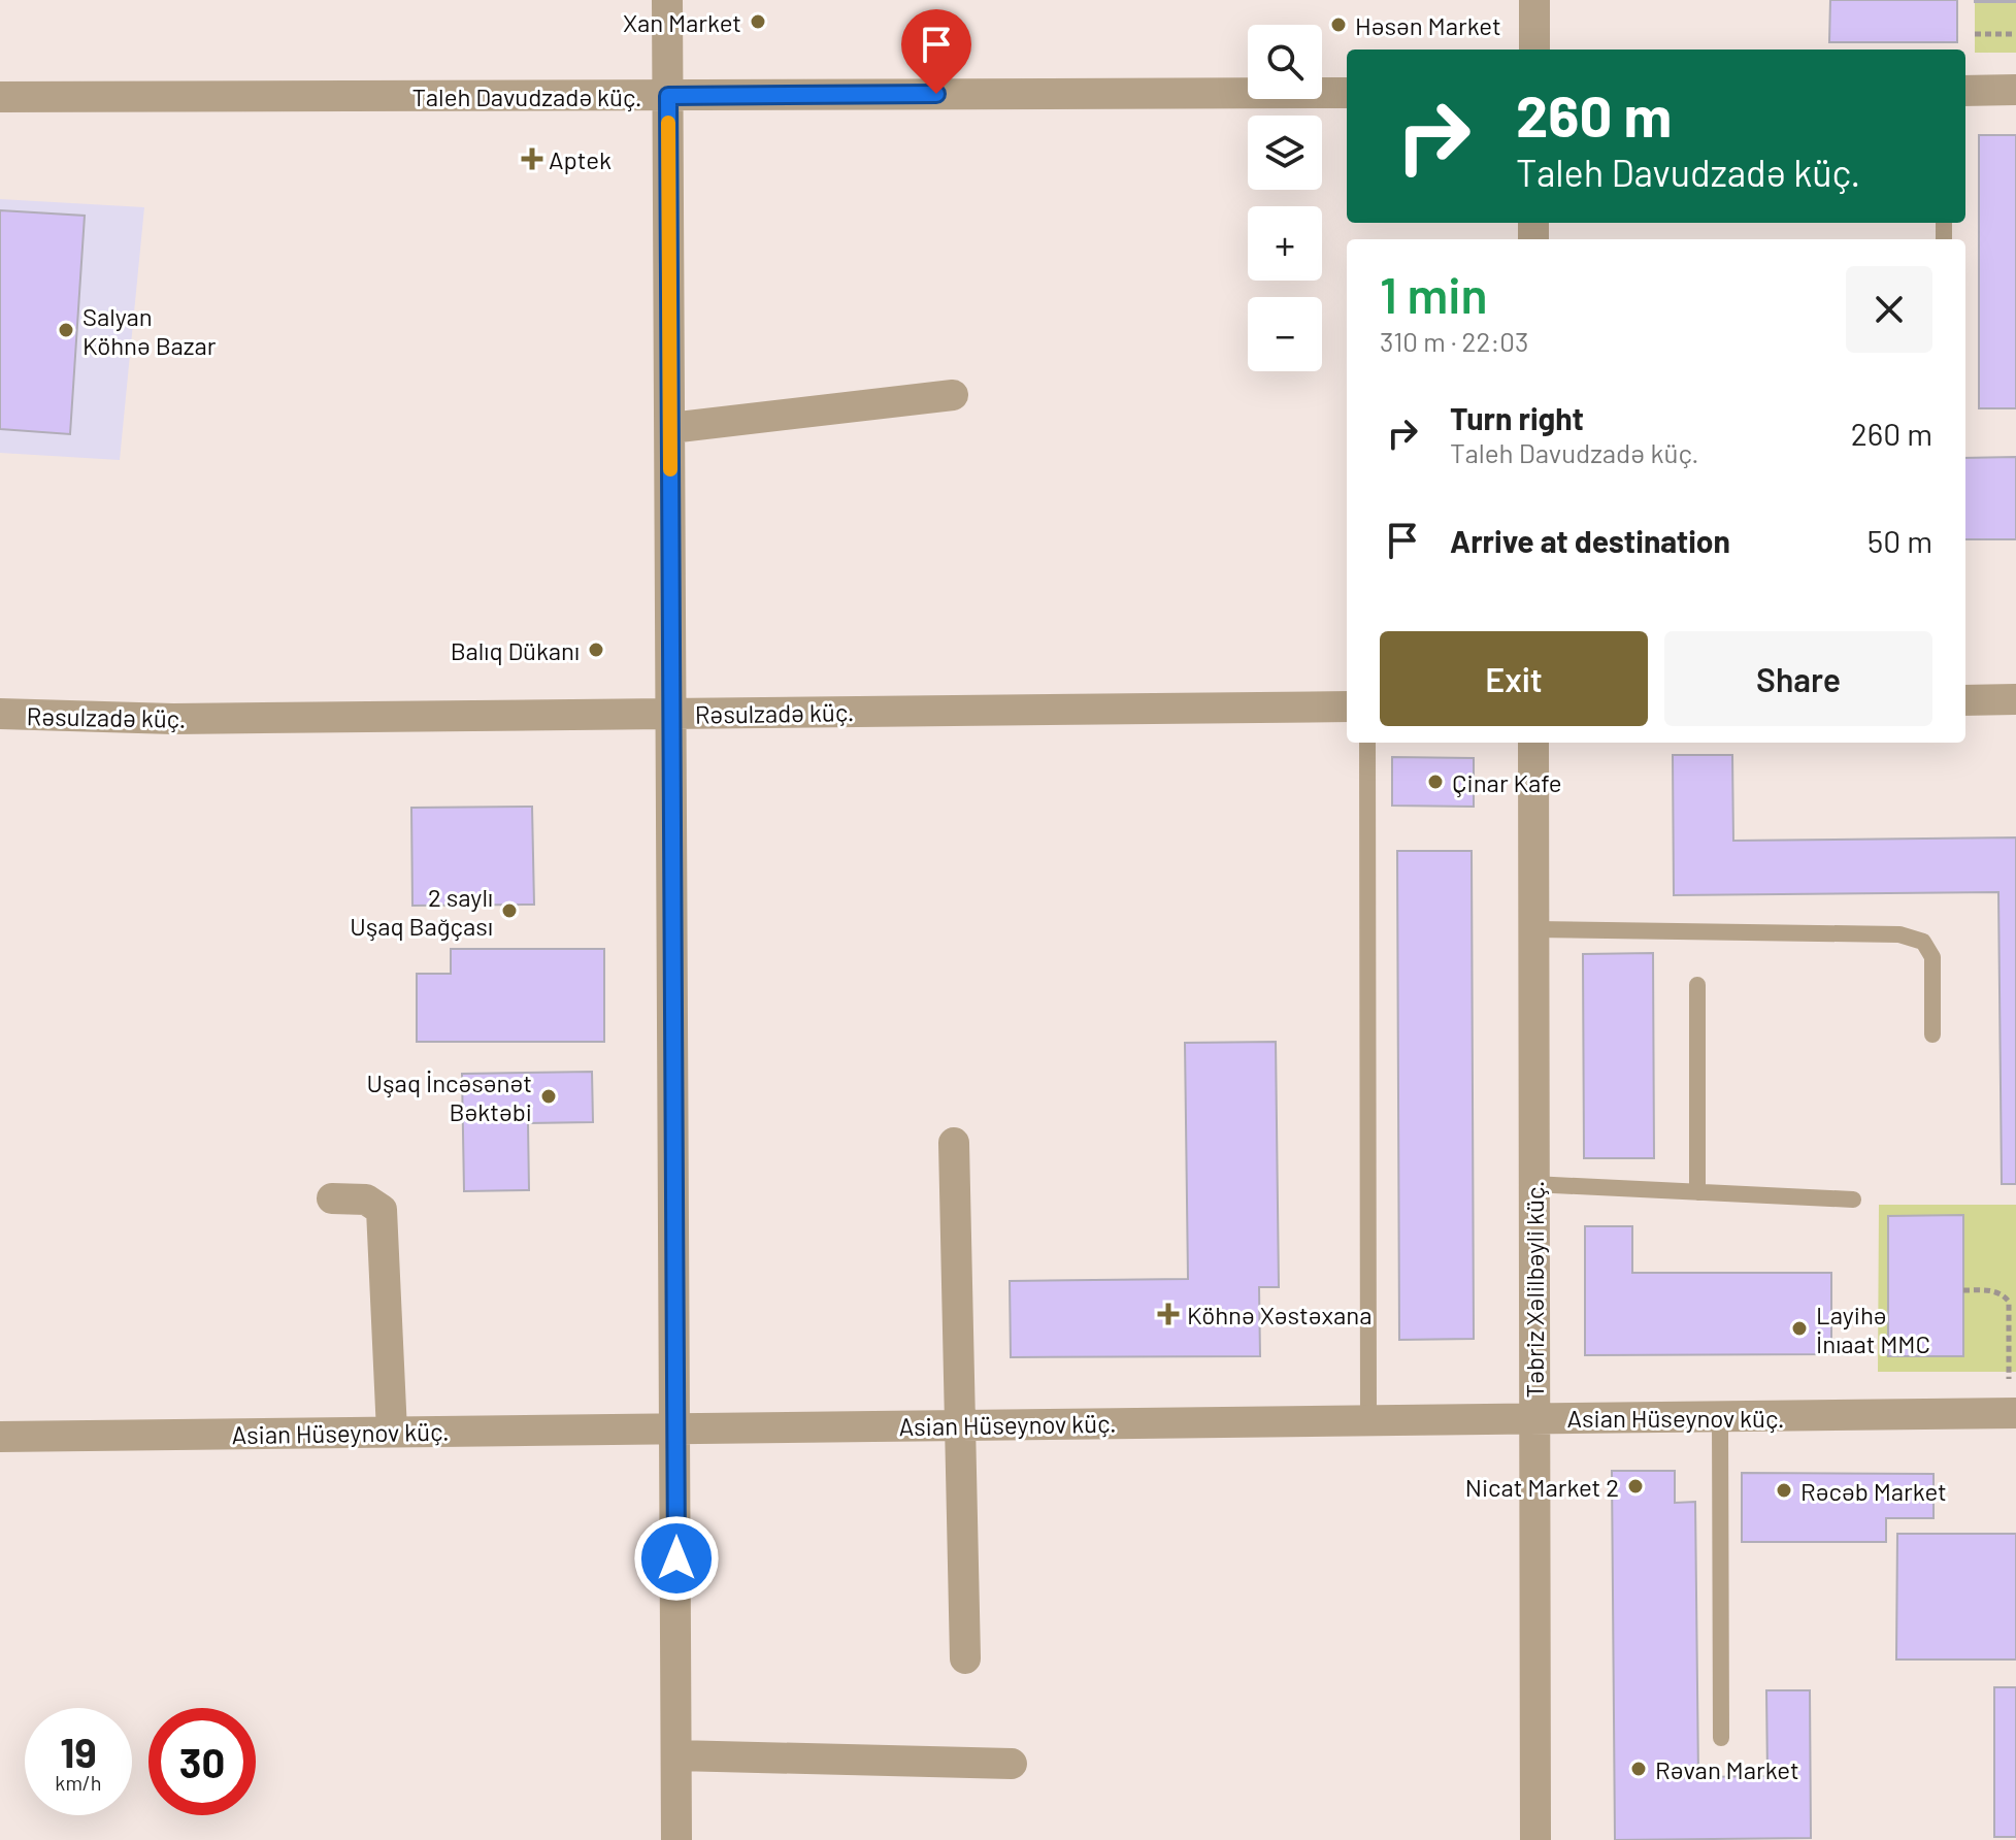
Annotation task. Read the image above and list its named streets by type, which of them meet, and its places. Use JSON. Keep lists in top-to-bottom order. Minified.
{"streets":{"street":["Taleh Davudzadə küç.","Rəsulzadə küç.","Təbriz Xəlilbəyli küç.","Asian Hüseynov küç."]},"crossings":[["Təbriz Xəlilbəyli küç.","Asian Hüseynov küç."]],"places":{"other":["Xan Market","Həsən Market","Salyan Köhnə Bazar","Balıq Dükanı","Çinar Kafe","2 saylı Uşaq Bağçası","Uşaq İncəsənət Bəktəbi","Layihə İnıaat MMC","Nicat Market 2","Rəcəb Market","Rəvan Market"],"health":["Aptek","Köhnə Xəstəxana"]},"page":{"map_buttons":["+","−"],"turn":["260 m","Taleh Davudzadə küç."],"heading":["1 min","310 m · 22:03"],"list":[{"name":"Turn right","note":"Taleh Davudzadə küç.","value":"260 m"},{"name":"Arrive at destination","value":"50 m"}],"buttons":["Exit","Share"],"speed":"19 km/h","limit":"30"}}
